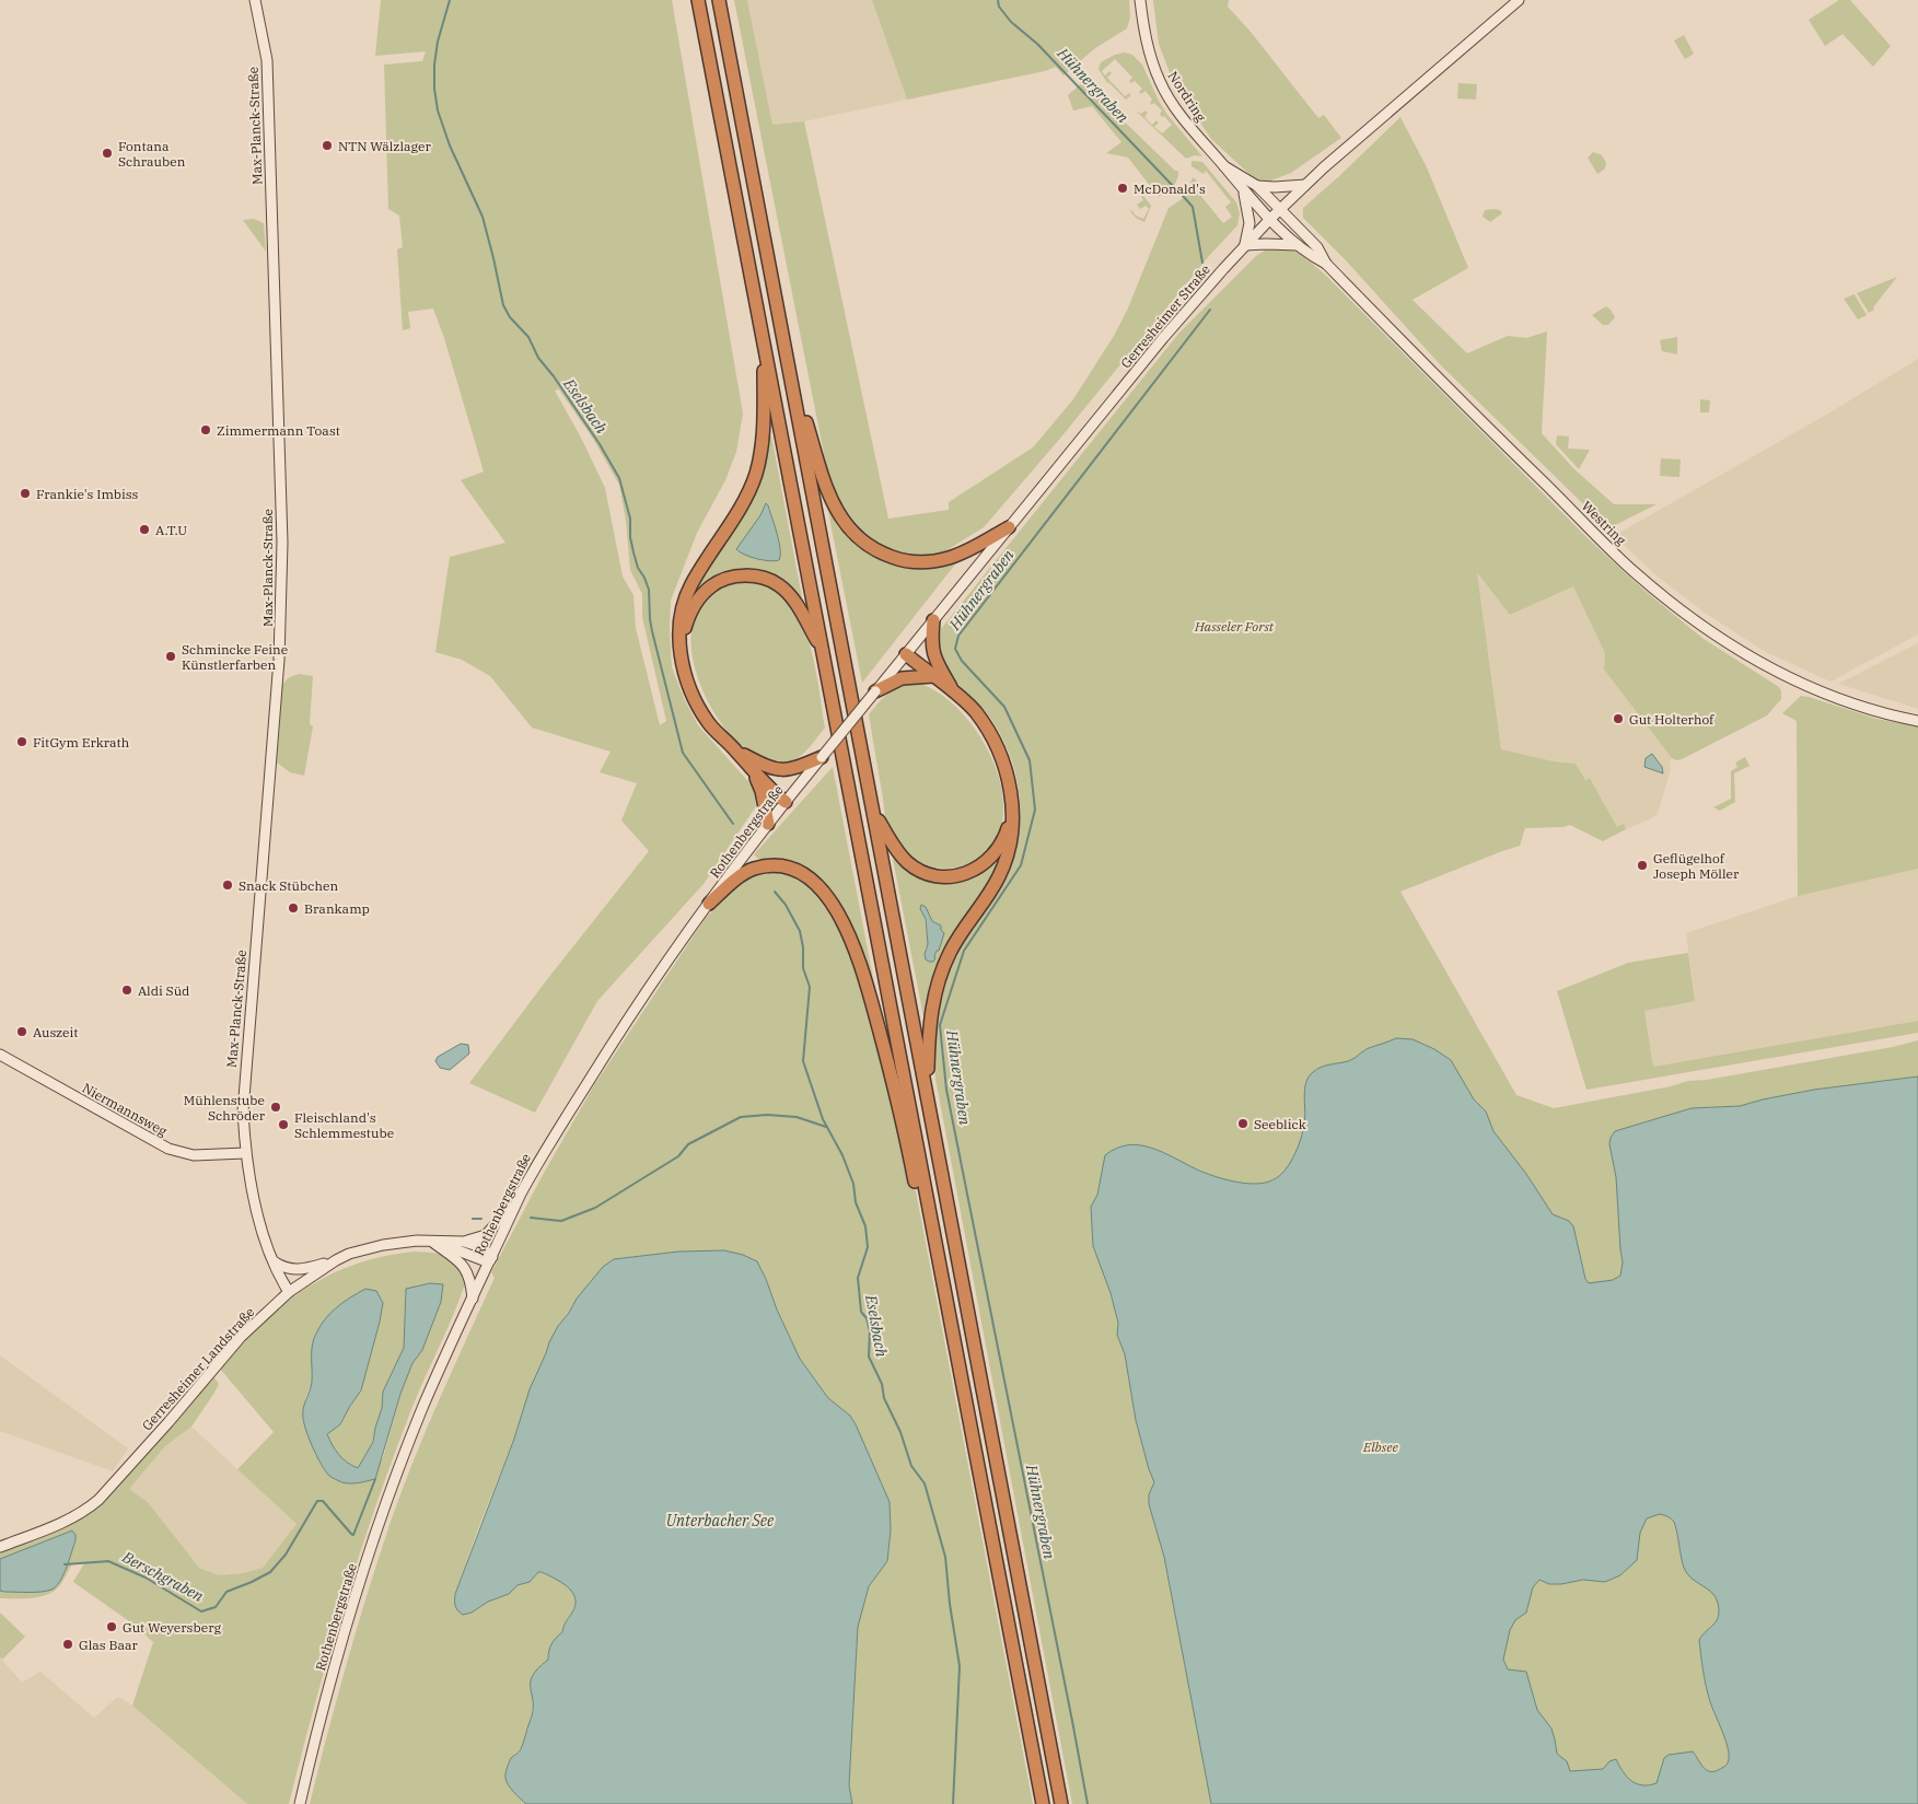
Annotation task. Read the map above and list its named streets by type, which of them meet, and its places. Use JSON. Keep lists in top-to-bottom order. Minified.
{"streets":{"main road":["Nordring","Max-Planck-Straße","Gerresheimer Straße","Westring","Rothenbergstraße","Niermannsweg","Gerresheimer Landstraße"]},"crossings":[["Nordring","Gerresheimer Straße"],["Nordring","Westring"],["Max-Planck-Straße","Niermannsweg"],["Max-Planck-Straße","Gerresheimer Landstraße"],["Gerresheimer Straße","Westring"],["Gerresheimer Straße","Rothenbergstraße"],["Rothenbergstraße","Gerresheimer Landstraße"]],"water":["Hühnergraben","Eselsbach","Unterbacher See","Berschgraben"],"parks":["Hasseler Forst","Elbsee"],"places":["NTN Wälzlager","Fontana Schrauben","McDonald's","Zimmermann Toast","Frankie's Imbiss","A.T.U","Schmincke Feine Künstlerfarben","Gut Holterhof","FitGym Erkrath","Geflügelhof Joseph Möller","Snack Stübchen","Brankamp","Aldi Süd","Auszeit","Mühlenstube Schröder","Seeblick","Fleischland's Schlemmestube","Gut Weyersberg","Glas Baar"]}
